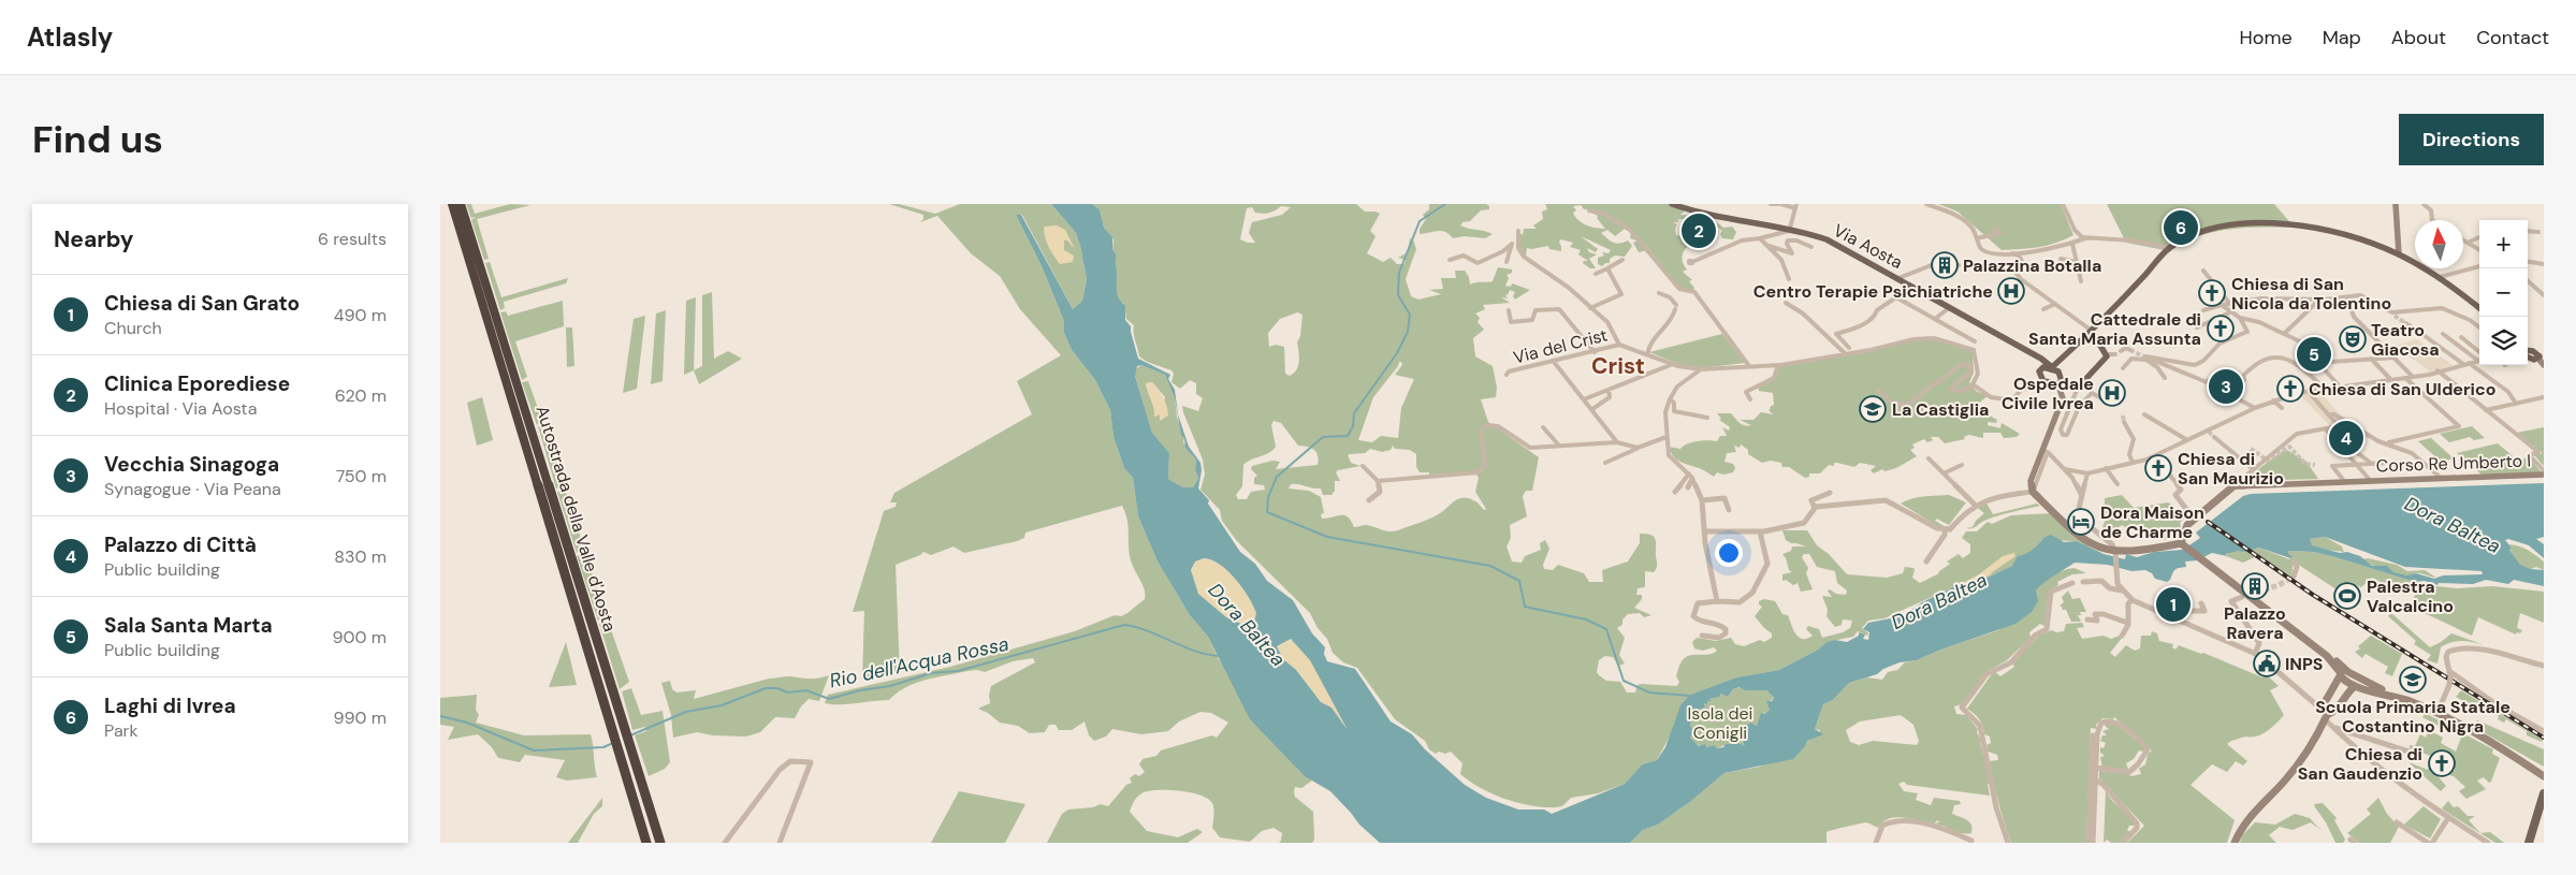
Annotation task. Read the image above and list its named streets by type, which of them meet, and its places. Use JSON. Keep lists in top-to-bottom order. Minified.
{"streets":{"highway":["Autostrada della Valle d'Aosta"],"main road":["Via Aosta","Corso Re Umberto I"],"street":["Via del Crist"]},"districts":["Crist"],"water":["Dora Baltea","Rio dell'Acqua Rossa"],"parks":["Isola dei Conigli"],"places":{"building":["Palazzina Botalla","Palazzo Ravera"],"hospital":["Centro Terapie Psichiatriche","Ospedale Civile Ivrea"],"church":["Chiesa di San Nicola da Tolentino","Cattedrale di Santa Maria Assunta","Chiesa di San Ulderico","Chiesa di San Maurizio","Chiesa di San Gaudenzio"],"theatre":["Teatro Giacosa"],"school or university":["La Castiglia","Scuola Primaria Statale Costantino Nigra"],"hotel":["Dora Maison de Charme"],"sports":["Palestra Valcalcino"],"public building":["INPS"]},"north":"top","page":{"header":"Atlasly","nav":["Home","Map","About","Contact"],"buttons":"Directions","title":"Find us","heading":["Nearby","6 results"],"pins":["6","2","5","3","4","1"],"map_buttons":["+","−"],"list":[{"mark":"1","name":"Chiesa di San Grato","note":"Church","value":"490 m"},{"mark":"2","name":"Clinica Eporediese","note":"Hospital · Via Aosta","value":"620 m"},{"mark":"3","name":"Vecchia Sinagoga","note":"Synagogue · Via Peana","value":"750 m"},{"mark":"4","name":"Palazzo di Città","note":"Public building","value":"830 m"},{"mark":"5","name":"Sala Santa Marta","note":"Public building","value":"900 m"},{"mark":"6","name":"Laghi di Ivrea","note":"Park","value":"990 m"}]}}
